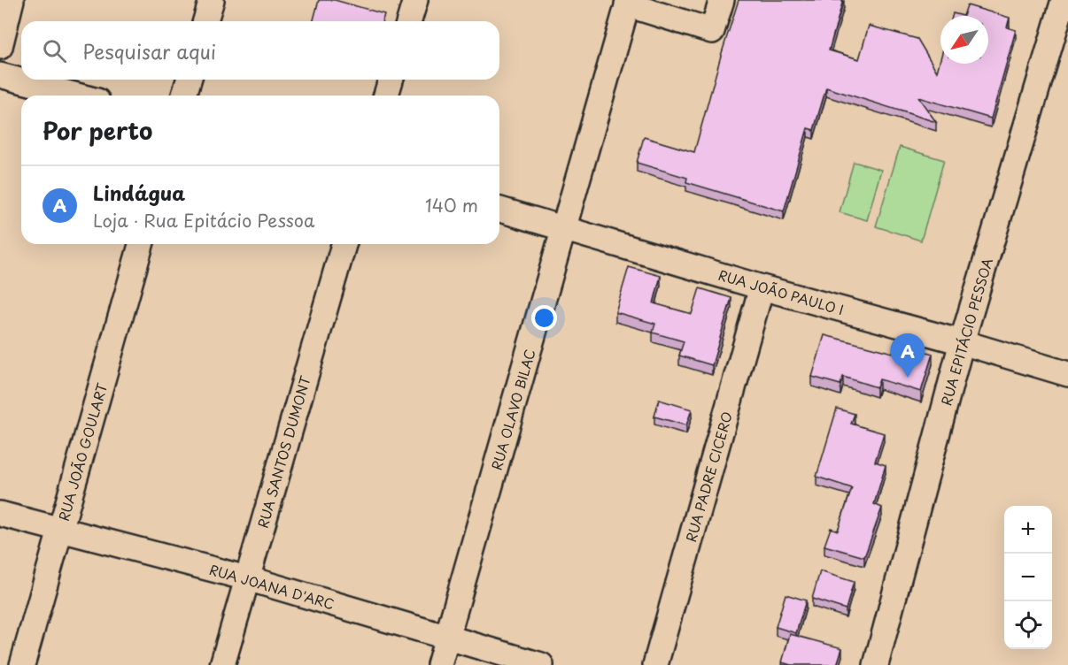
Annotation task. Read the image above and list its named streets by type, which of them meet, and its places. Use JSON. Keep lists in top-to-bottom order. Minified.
{"streets":{"street":["RUA JOÃO PAULO I","RUA EPITÁCIO PESSOA","RUA OLAVO BILAC","RUA JOÃO GOULART","RUA SANTOS DUMONT","RUA PADRE CICERO","RUA JOANA D'ARC"]},"crossings":[["RUA JOÃO PAULO I","RUA EPITÁCIO PESSOA"],["RUA JOÃO PAULO I","RUA OLAVO BILAC"],["RUA JOÃO PAULO I","RUA PADRE CICERO"],["RUA OLAVO BILAC","RUA JOANA D'ARC"],["RUA JOÃO GOULART","RUA JOANA D'ARC"],["RUA SANTOS DUMONT","RUA JOANA D'ARC"]],"north":"bottom left","page":{"search":"Pesquisar aqui","heading":"Por perto","list":[{"mark":"A","name":"Lindágua","note":"Loja · Rua Epitácio Pessoa","value":"140 m"}],"pins":"A","map_buttons":["+","−"]}}
